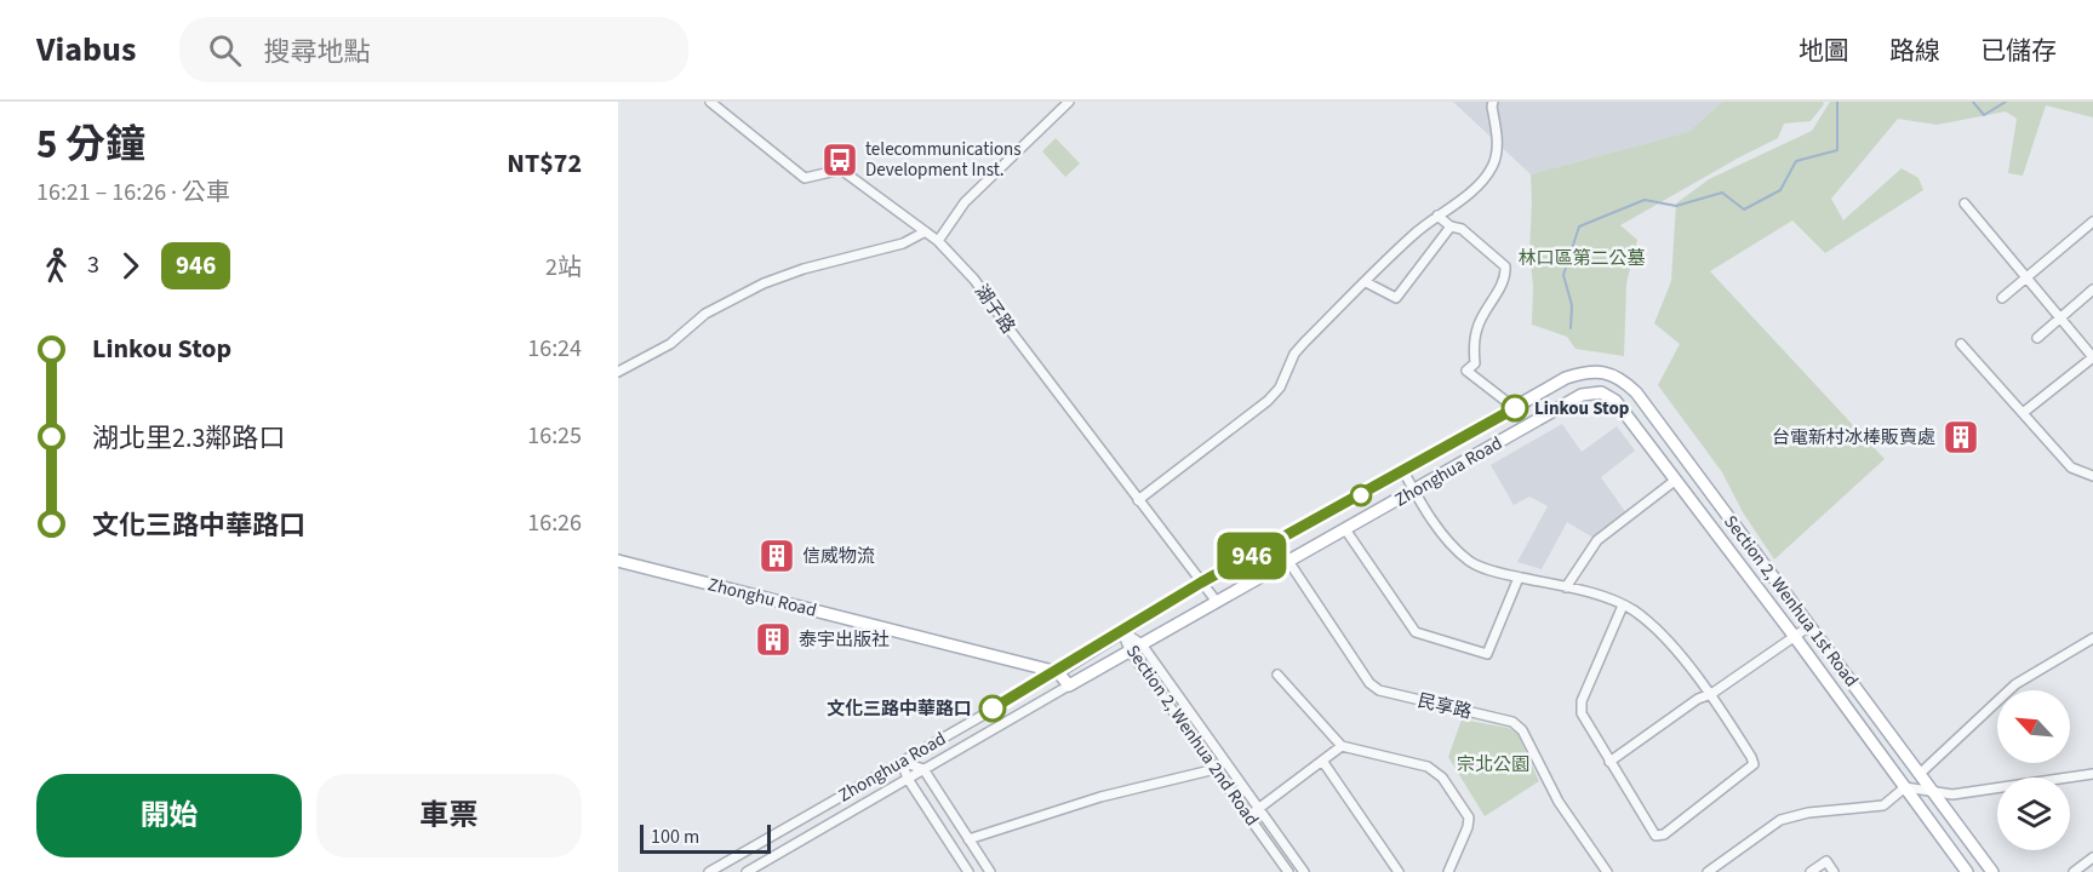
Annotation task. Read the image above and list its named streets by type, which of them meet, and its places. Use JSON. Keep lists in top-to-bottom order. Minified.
{"streets":{"main road":["Zhonghua Road","Zhonghu Road","Section 2, Wenhua 1st Road"],"street":["湖子路","民享路","Section 2, Wenhua 2nd Road"]},"crossings":[["湖子路","Zhonghua Road"],["Zhonghua Road","Zhonghu Road"],["Zhonghua Road","Section 2, Wenhua 1st Road"],["Zhonghua Road","民享路"],["Zhonghua Road","Section 2, Wenhua 2nd Road"]],"parks":["林口區第二公墓","宗北公園"],"places":{"bus stop":["telecommunications Development Inst."],"other":["Linkou Stop","文化三路中華路口"],"building":["台電新村冰棒販賣處","信威物流","泰宇出版社"]},"lines":["bus line 946"],"scale_bar":"100 m","north":"top left","page":{"header":"Viabus","search":"搜尋地點","nav":["地圖","路線","已儲存"],"heading":["5 分鐘","16:21 – 16:26 · 公車","NT$72"],"on_map":"946","legs":["3","946","2站"],"list":[{"name":"Linkou Stop","value":"16:24"},{"name":"湖北里2.3鄰路口","value":"16:25"},{"name":"文化三路中華路口","value":"16:26"}],"buttons":["開始","車票"],"scale":"100 m"}}
